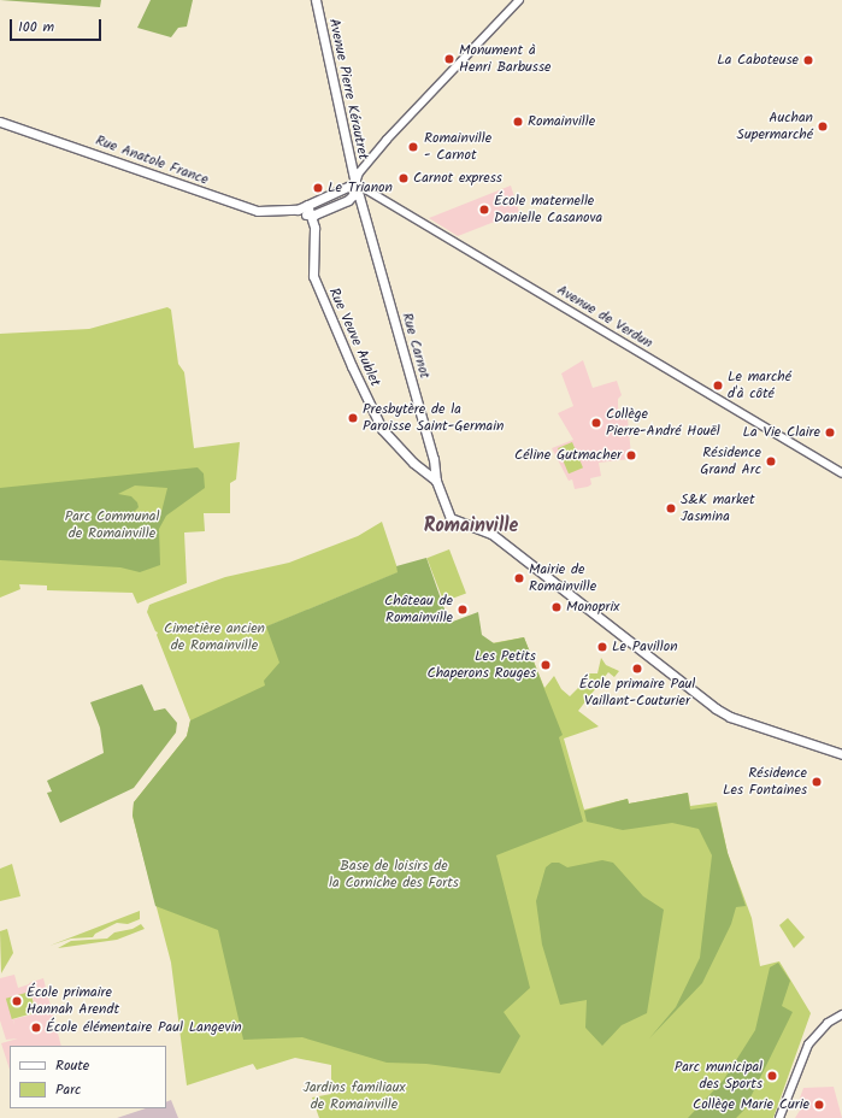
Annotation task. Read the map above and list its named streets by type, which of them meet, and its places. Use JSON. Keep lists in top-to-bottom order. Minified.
{"streets":{"main road":["Avenue Pierre Kérautret","Rue Anatole France","Rue Veuve Aublet","Rue Carnot"],"street":["Avenue de Verdun"]},"crossings":[["Avenue Pierre Kérautret","Rue Anatole France"],["Avenue Pierre Kérautret","Avenue de Verdun"],["Avenue Pierre Kérautret","Rue Carnot"],["Rue Anatole France","Avenue de Verdun"],["Rue Anatole France","Rue Veuve Aublet"],["Rue Anatole France","Rue Carnot"],["Avenue de Verdun","Rue Carnot"],["Rue Veuve Aublet","Rue Carnot"]],"districts":["Romainville"],"parks":["Parc Communal de Romainville","Cimetière ancien de Romainville","Base de loisirs de la Corniche des Forts","Jardins familiaux de Romainville"],"places":["Monument à Henri Barbusse","La Caboteuse","Romainville","Auchan Supermarché","Romainville - Carnot","Carnot express","Le Trianon","École maternelle Danielle Casanova","Le marché d'à côté","Presbytère de la Paroisse Saint-Germain","Collège Pierre-André Houël","La Vie Claire","Céline Gutmacher","Résidence Grand Arc","S&K market Jasmina","Mairie de Romainville","Monoprix","Château de Romainville","Le Pavillon","Les Petits Chaperons Rouges","École primaire Paul Vaillant-Couturier","Résidence Les Fontaines","École primaire Hannah Arendt","École élémentaire Paul Langevin","Parc municipal des Sports","Collège Marie Curie"],"legend":["Route","Parc"],"scale_bar":"100 m"}
